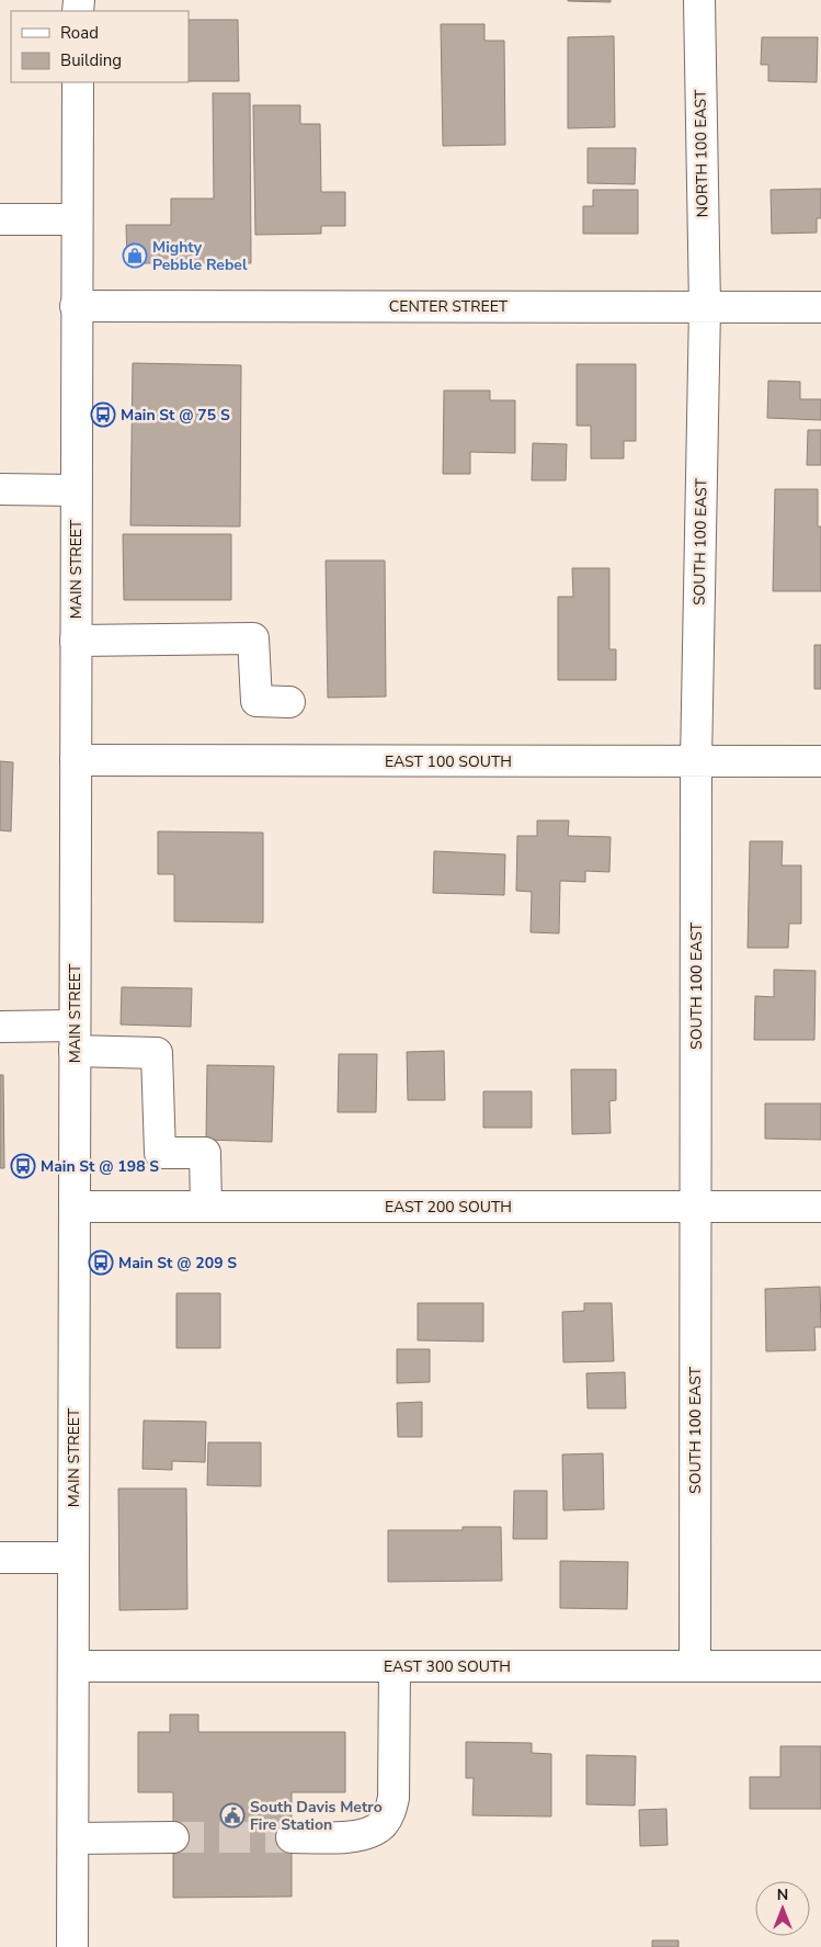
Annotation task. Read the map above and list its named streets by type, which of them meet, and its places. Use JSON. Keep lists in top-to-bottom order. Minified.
{"streets":{"street":["NORTH 100 EAST","CENTER STREET","SOUTH 100 EAST","MAIN STREET","EAST 100 SOUTH","EAST 200 SOUTH","EAST 300 SOUTH"]},"crossings":[["NORTH 100 EAST","CENTER STREET"],["NORTH 100 EAST","SOUTH 100 EAST"],["CENTER STREET","SOUTH 100 EAST"],["CENTER STREET","MAIN STREET"],["SOUTH 100 EAST","EAST 100 SOUTH"],["SOUTH 100 EAST","EAST 200 SOUTH"],["SOUTH 100 EAST","EAST 300 SOUTH"],["MAIN STREET","EAST 100 SOUTH"],["MAIN STREET","EAST 200 SOUTH"],["MAIN STREET","EAST 300 SOUTH"]],"places":{"shop":["Mighty Pebble Rebel"],"bus stop":["Main St @ 75 S","Main St @ 198 S","Main St @ 209 S"],"public building":["South Davis Metro Fire Station"]},"legend":["Road","Building"],"north":"top"}
